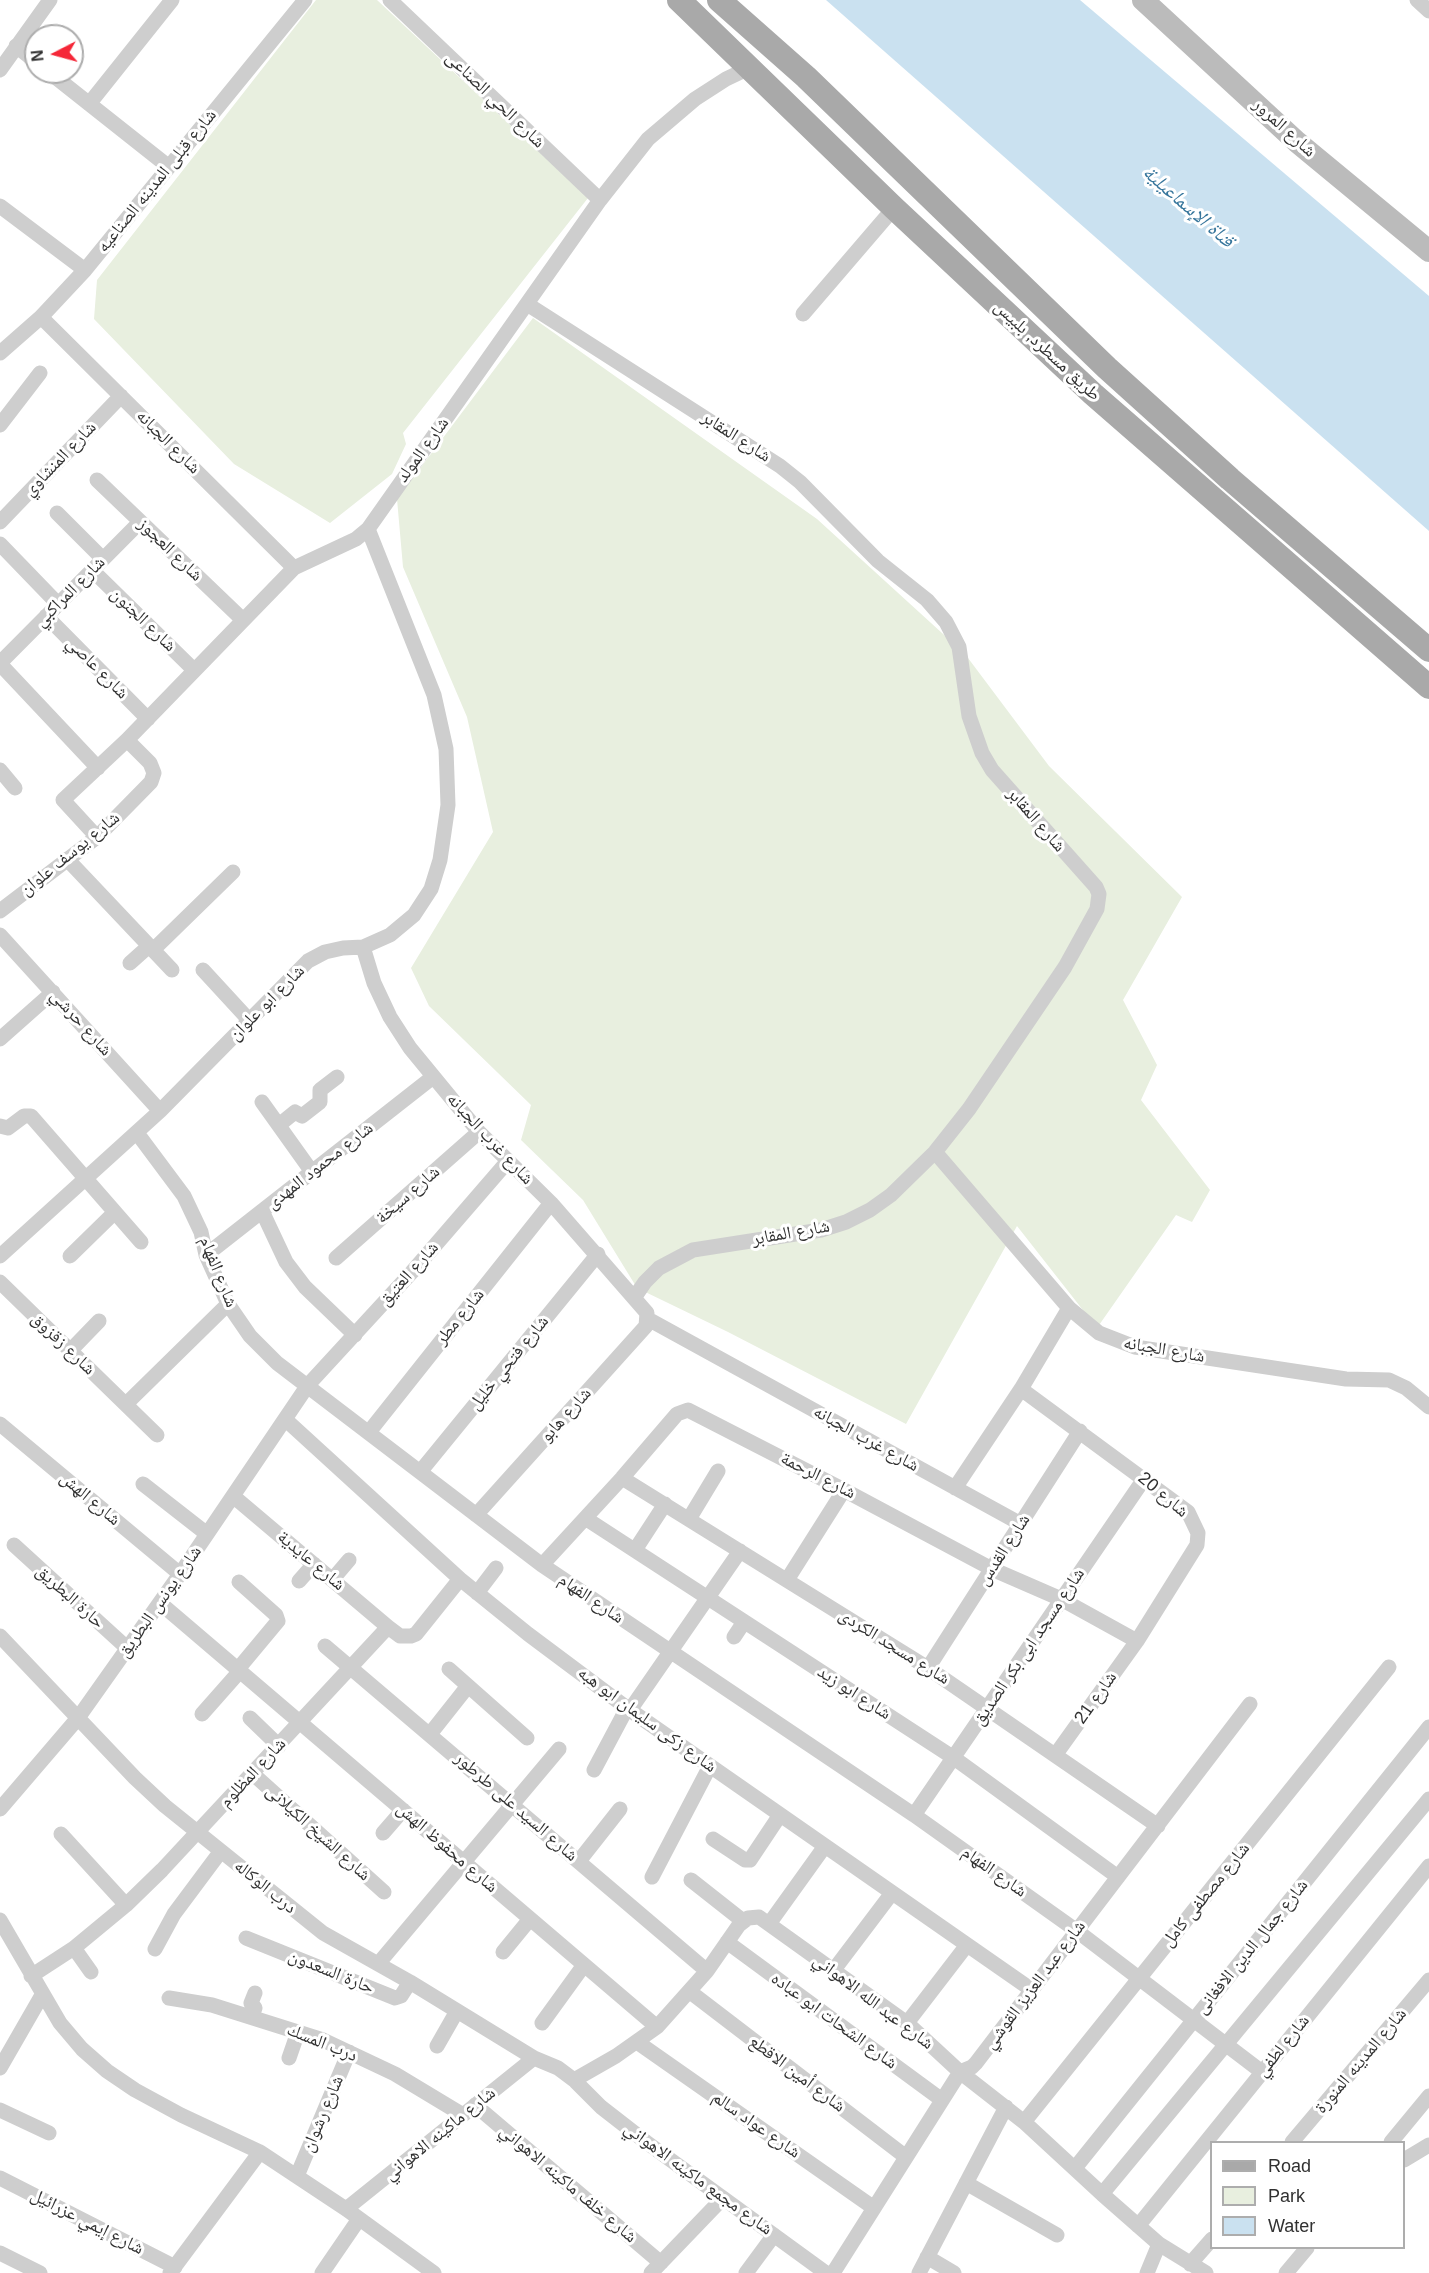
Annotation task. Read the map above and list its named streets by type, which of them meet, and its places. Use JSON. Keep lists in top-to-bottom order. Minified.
{"streets":{"main road":["شارع المرور","طريق مسطرد, بلبيس"],"street":["شارع الحي الصناعى","شارع قبلى المدينه الصناعيه","شارع المقابر","شارع الجبانه","شارع المولد","شارع المنشاوي","شارع العجوز","شارع المراكبي","شارع الجنون","شارع عاصي","شارع يوسف علوان","شارع ابو علوان","شارع حرشي","شارع غرب الجبانه","شارع محمود المهدى","شارع سيخة","شارع الفهام","شارع العتيق","شارع مطر","شارع زقزوق","شارع فتحي خليل","شارع هابو","شارع الرحمة","شارع 20","شارع الهش","شارع القدس","شارع عايدية","حارة البطريق","شارع يونس البطريق","شارع مسجد الكردى","شارع مسجد ابى بكر الصديق","شارع ابو زيد","شارع 21","شارع زكى سليمان ابو هبه","شارع المظلوم","شارع السيد على طرطور","شارع الشيخ الكيلانى","شارع محفوظ الهش","درب الوكاله","شارع مصطفى كامل","شارع جمال الدين الافغانى","حارة السعدون","شارع عبد العزيز القوشي","شارع عبد الله الاهواني","شارع الشحات ابو عباده","درب المسك","شارع لطفي","شارع المدينه المنورة","شارع أمين الاقطع","شارع رشوان","شارع عواد سالم","شارع ماكينه الاهواني","شارع مجمع ماكينه الاهواني","شارع خلف ماكينه الاهواني","شارع إيمي عزرائيل"]},"crossings":[["شارع الحي الصناعى","شارع المولد"],["شارع قبلى المدينه الصناعيه","شارع الجبانه"],["طريق مسطرد, بلبيس","شارع المولد"],["شارع المقابر","شارع الجبانه"],["شارع المقابر","شارع المولد"],["شارع المقابر","شارع غرب الجبانه"],["شارع الجبانه","شارع المولد"],["شارع الجبانه","شارع المنشاوي"],["شارع المولد","شارع العجوز"],["شارع المولد","شارع الجنون"],["شارع المولد","شارع عاصي"],["شارع المولد","شارع يوسف علوان"],["شارع المولد","شارع ابو علوان"],["شارع العجوز","شارع المراكبي"],["شارع المراكبي","شارع الجنون"],["شارع المراكبي","شارع عاصي"],["شارع ابو علوان","شارع حرشي"],["شارع ابو علوان","شارع غرب الجبانه"],["شارع ابو علوان","شارع الفهام"],["شارع غرب الجبانه","شارع محمود المهدى"],["شارع غرب الجبانه","شارع سيخة"],["شارع غرب الجبانه","شارع العتيق"],["شارع غرب الجبانه","شارع مطر"],["شارع غرب الجبانه","شارع فتحي خليل"],["شارع غرب الجبانه","شارع هابو"],["شارع غرب الجبانه","شارع القدس"],["شارع محمود المهدى","شارع الفهام"],["شارع الفهام","شارع العتيق"],["شارع الفهام","شارع مطر"],["شارع الفهام","شارع فتحي خليل"],["شارع الفهام","شارع هابو"],["شارع الفهام","شارع الرحمة"],["شارع الفهام","شارع يونس البطريق"],["شارع الفهام","شارع مسجد ابى بكر الصديق"],["شارع الفهام","شارع مصطفى كامل"],["شارع الفهام","شارع عبد العزيز القوشي"],["شارع العتيق","شارع يونس البطريق"],["شارع الرحمة","شارع 20"],["شارع الرحمة","شارع القدس"],["شارع الرحمة","شارع مسجد الكردى"],["شارع الرحمة","شارع مسجد ابى بكر الصديق"],["شارع الرحمة","شارع ابو زيد"],["شارع الرحمة","شارع 21"],["شارع 20","شارع القدس"],["شارع 20","شارع مسجد ابى بكر الصديق"],["شارع 20","شارع 21"],["شارع الهش","شارع يونس البطريق"],["شارع القدس","شارع مسجد الكردى"],["شارع عايدية","شارع يونس البطريق"],["شارع عايدية","شارع المظلوم"],["حارة البطريق","شارع يونس البطريق"],["شارع يونس البطريق","شارع زكى سليمان ابو هبه"],["شارع يونس البطريق","شارع محفوظ الهش"],["شارع يونس البطريق","درب الوكاله"],["شارع مسجد الكردى","شارع مسجد ابى بكر الصديق"],["شارع مسجد الكردى","شارع 21"],["شارع مسجد الكردى","شارع عبد العزيز القوشي"],["شارع مسجد ابى بكر الصديق","شارع ابو زيد"],["شارع ابو زيد","شارع عبد العزيز القوشي"],["شارع زكى سليمان ابو هبه","شارع عبد العزيز القوشي"],["شارع المظلوم","شارع السيد على طرطور"],["شارع المظلوم","شارع الشيخ الكيلانى"],["شارع المظلوم","شارع محفوظ الهش"],["شارع المظلوم","درب الوكاله"],["درب الوكاله","حارة السعدون"],["درب الوكاله","شارع ماكينه الاهواني"],["درب الوكاله","شارع مجمع ماكينه الاهواني"],["شارع مصطفى كامل","شارع عبد الله الاهواني"],["شارع جمال الدين الافغانى","شارع عبد الله الاهواني"],["شارع عبد العزيز القوشي","شارع عبد الله الاهواني"],["شارع عبد العزيز القوشي","شارع الشحات ابو عباده"],["شارع عبد العزيز القوشي","شارع أمين الاقطع"],["شارع عبد العزيز القوشي","شارع عواد سالم"],["شارع عبد الله الاهواني","شارع لطفي"],["درب المسك","شارع رشوان"],["درب المسك","شارع ماكينه الاهواني"],["درب المسك","شارع خلف ماكينه الاهواني"],["شارع ماكينه الاهواني","شارع خلف ماكينه الاهواني"]],"water":["قناة الإسماعيلية"],"legend":["Road","Park","Water"],"north":"left"}
